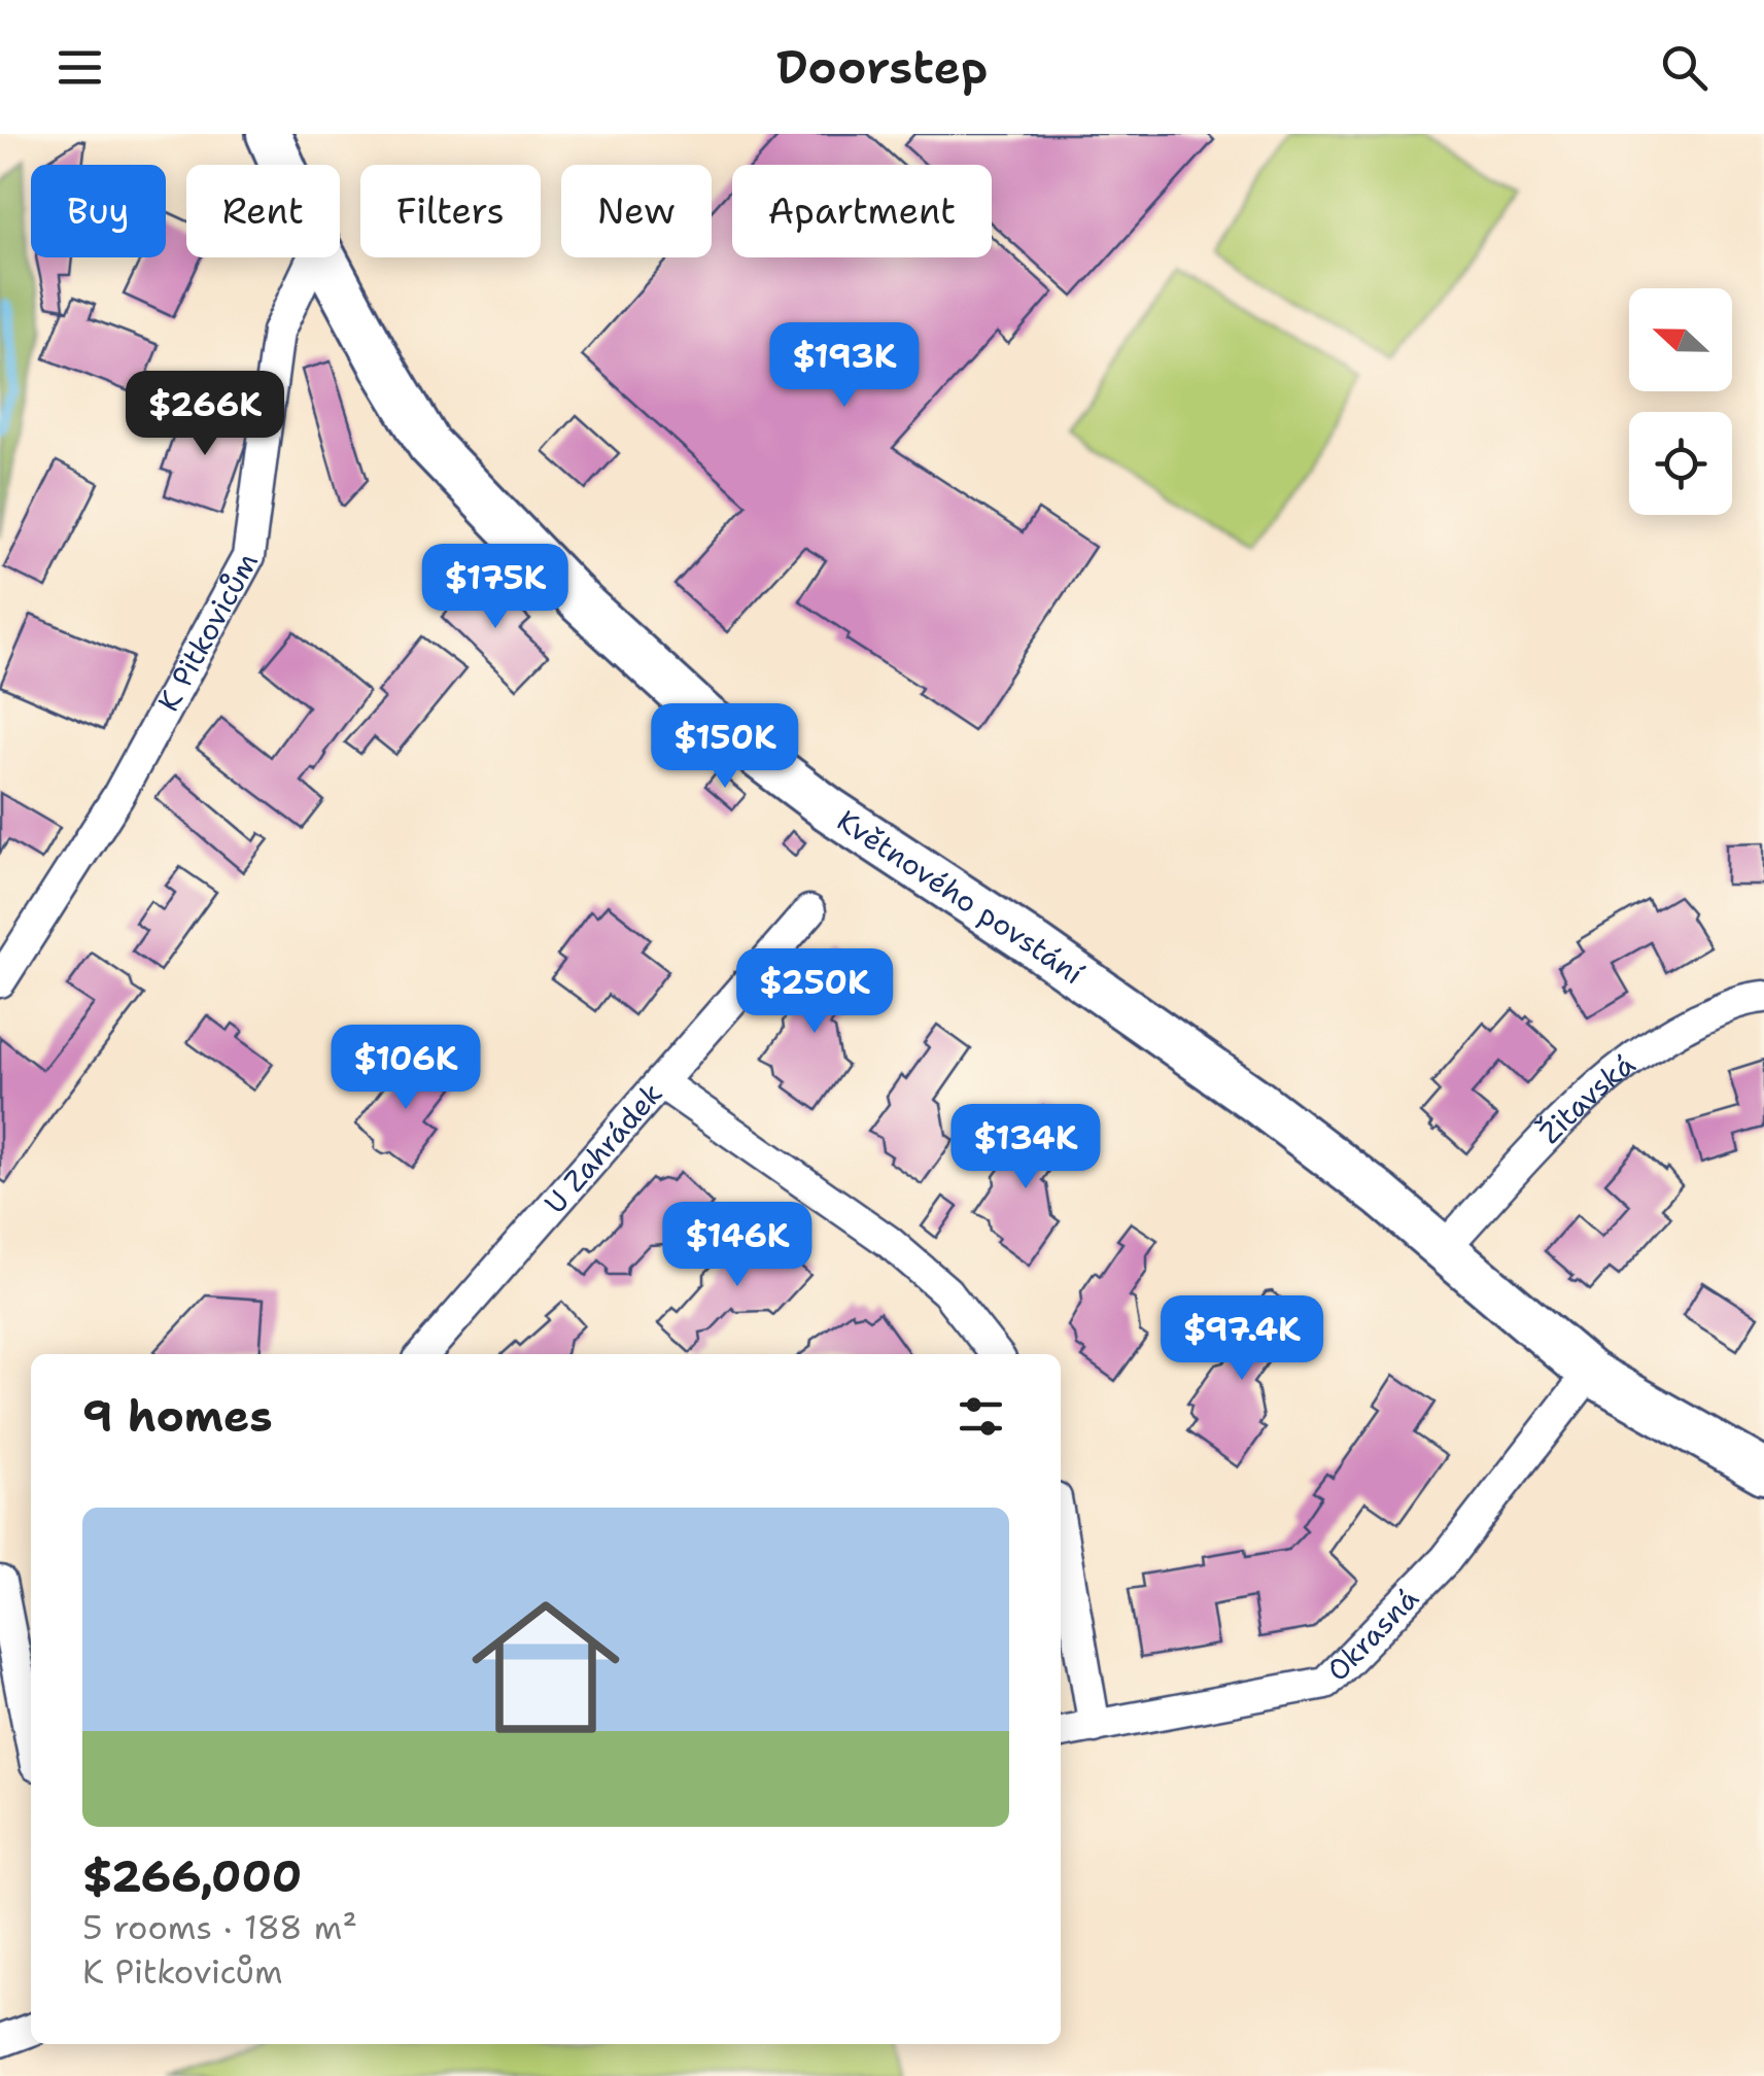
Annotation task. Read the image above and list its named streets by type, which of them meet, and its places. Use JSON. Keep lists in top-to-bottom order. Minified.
{"streets":{"street":["K Pitkovicům","Květnového povstání","Žitavská","U Zahrádek","Okrasná"]},"crossings":[["Květnového povstání","Žitavská"],["Květnového povstání","Okrasná"]],"north":"left","page":{"header":"Doorstep","chip":["Buy","Rent","Filters","New","Apartment"],"price":["$193K","$266K","$175K","$150K","$250K","$106K","$134K","$146K","$97.4K"],"heading":"9 homes","list":[{"name":"$266,000","note":"5 rooms · 188 m² · K Pitkovicům"}]}}
